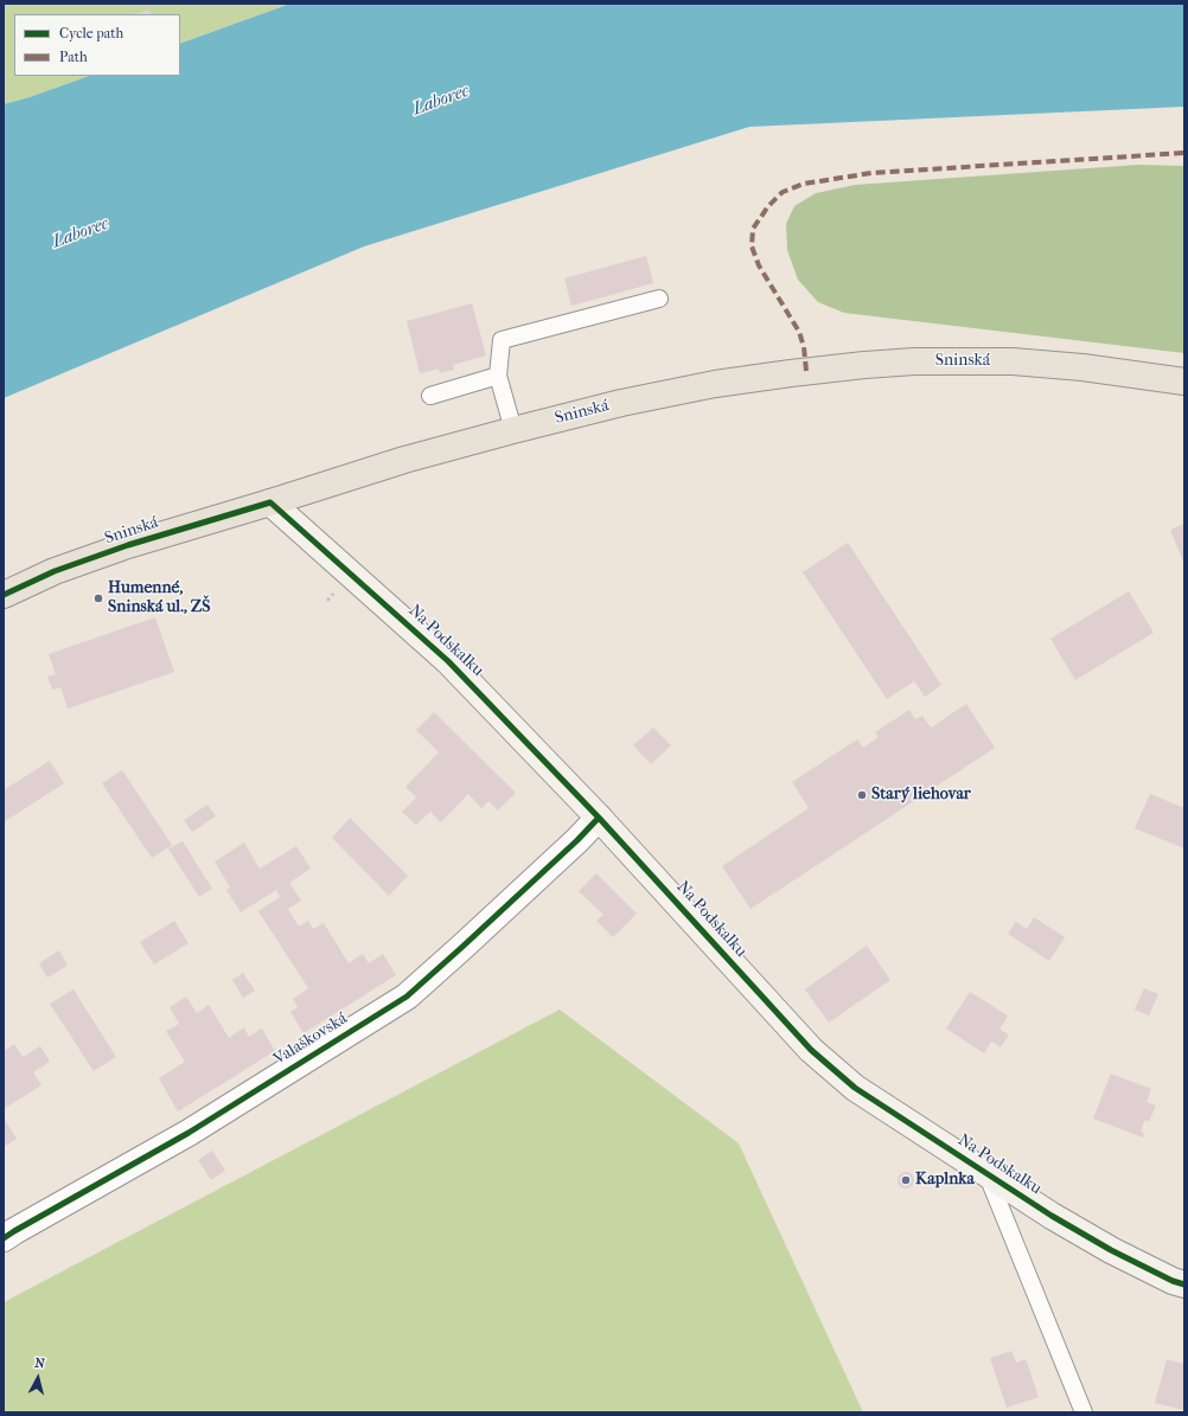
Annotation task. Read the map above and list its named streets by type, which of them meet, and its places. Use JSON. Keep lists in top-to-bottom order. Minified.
{"streets":{"main road":["Sninská"],"street":["Na Podskalku","Valaškovská"]},"crossings":[["Sninská","Na Podskalku"],["Na Podskalku","Valaškovská"]],"water":["Laborec"],"places":["Humenné, Sninská ul., ZŠ","Starý liehovar","Kaplnka"],"legend":["Cycle path","Path"],"north":"top"}
